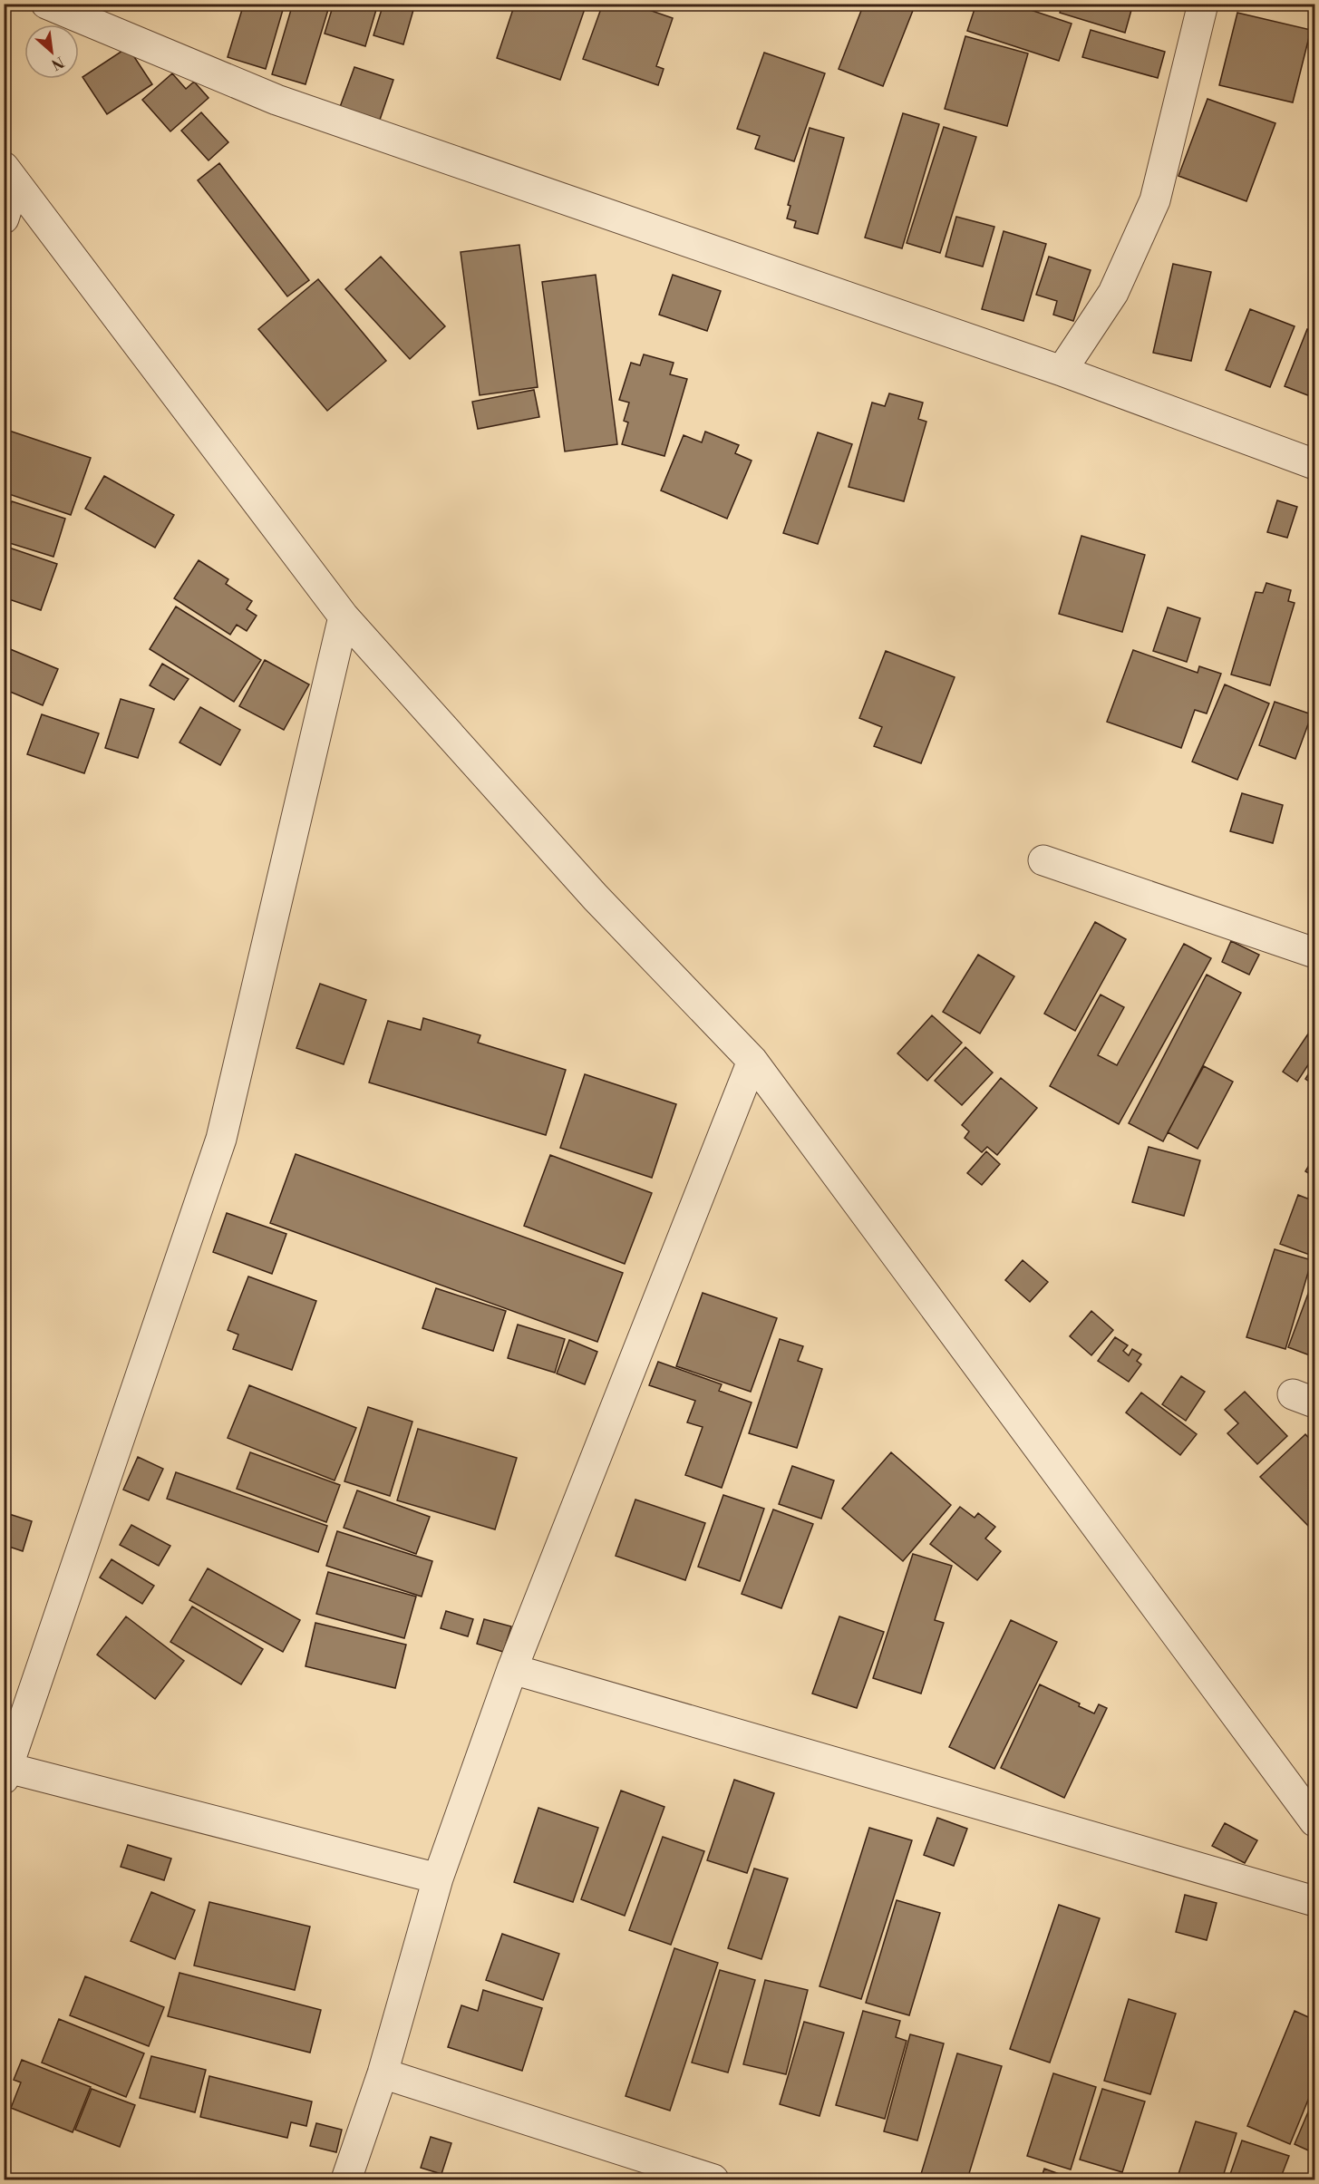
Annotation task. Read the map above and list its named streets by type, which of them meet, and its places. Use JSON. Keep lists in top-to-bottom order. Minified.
{"north":"bottom right"}
